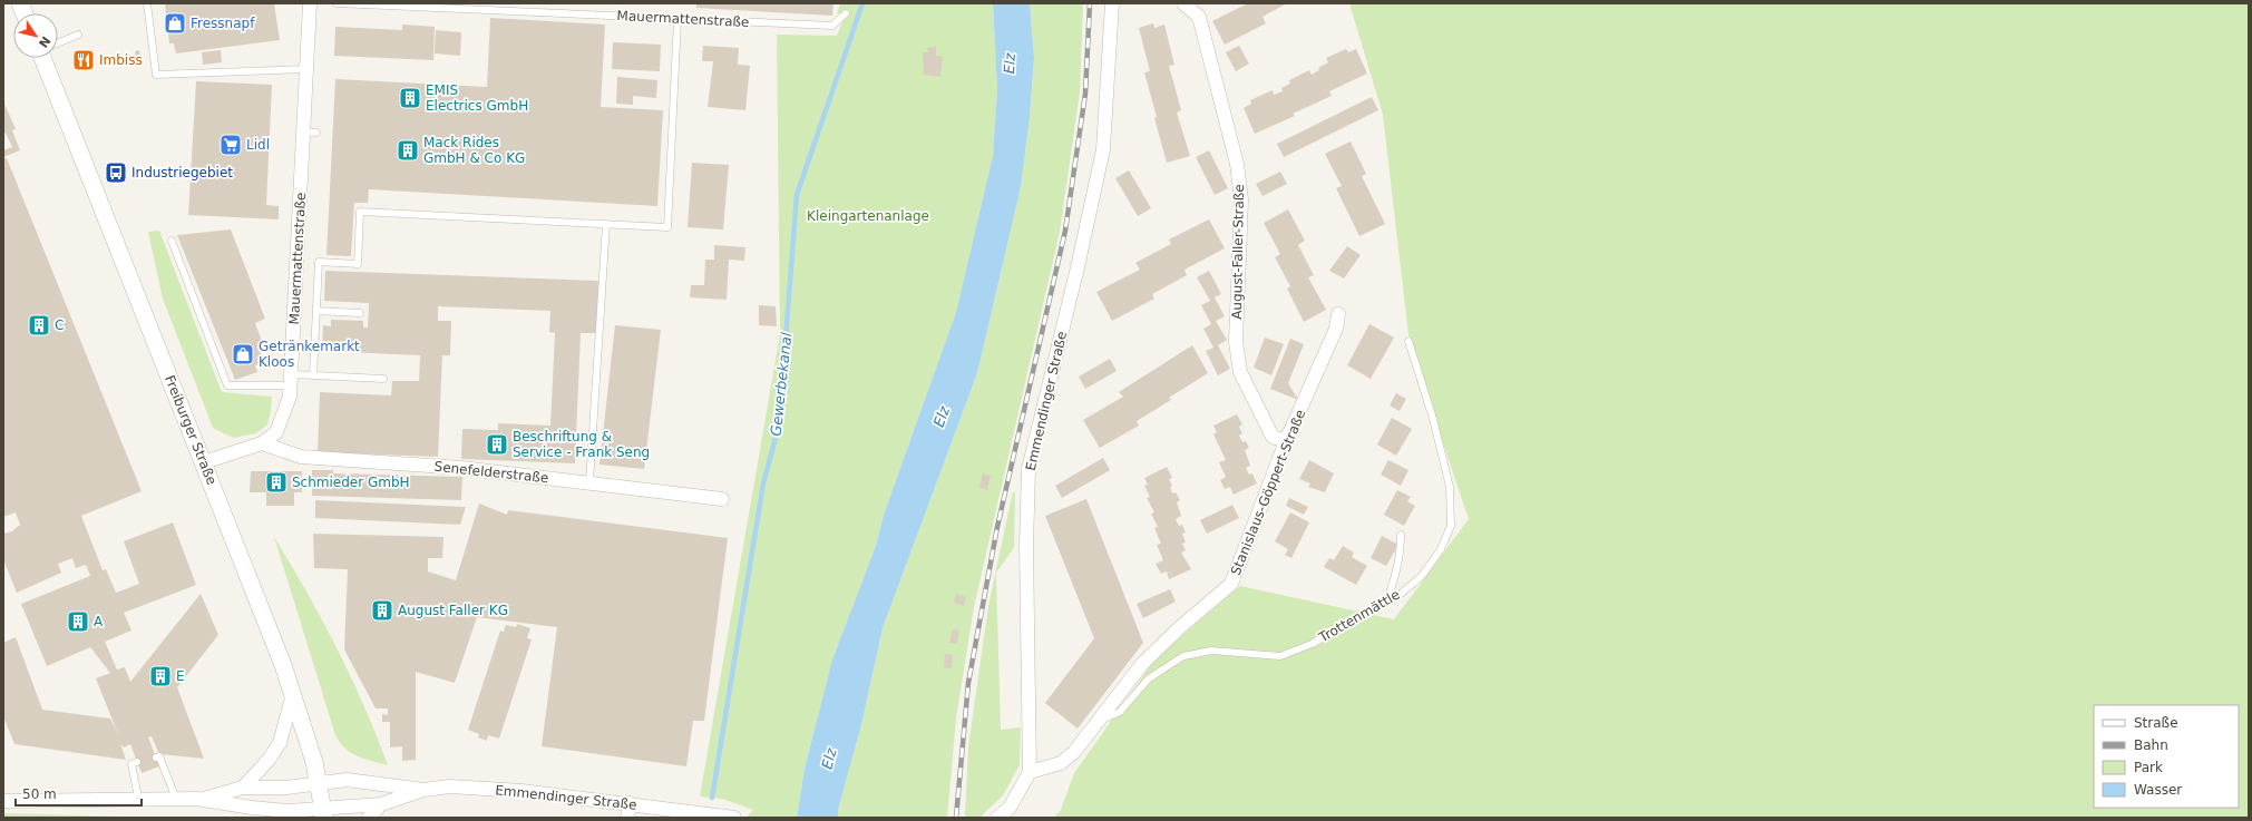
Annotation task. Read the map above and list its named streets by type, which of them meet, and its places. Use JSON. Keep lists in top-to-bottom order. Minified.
{"streets":{"street":["Mauermattenstraße","August-Faller-Straße","Emmendinger Straße","Freiburger Straße","Senefelderstraße","Stanislaus-Göppert-Straße"],"lane":["Trottenmättle"]},"crossings":[["Mauermattenstraße","Freiburger Straße"],["Mauermattenstraße","Senefelderstraße"],["August-Faller-Straße","Stanislaus-Göppert-Straße"],["Emmendinger Straße","Freiburger Straße"],["Emmendinger Straße","Stanislaus-Göppert-Straße"],["Stanislaus-Göppert-Straße","Trottenmättle"]],"water":["Elz","Gewerbekanal"],"parks":["Kleingartenanlage"],"places":{"shop":["Fressnapf","Getränkemarkt Kloos"],"restaurant":["Imbiss"],"building":["EMIS Electrics GmbH","Mack Rides GmbH & Co KG","C","Beschriftung & Service - Frank Seng","Schmieder GmbH","August Faller KG","A","E"],"supermarket":["Lidl"],"bus stop":["Industriegebiet"]},"legend":["Straße","Bahn","Park","Wasser"],"scale_bar":"50 m","north":"bottom right"}
